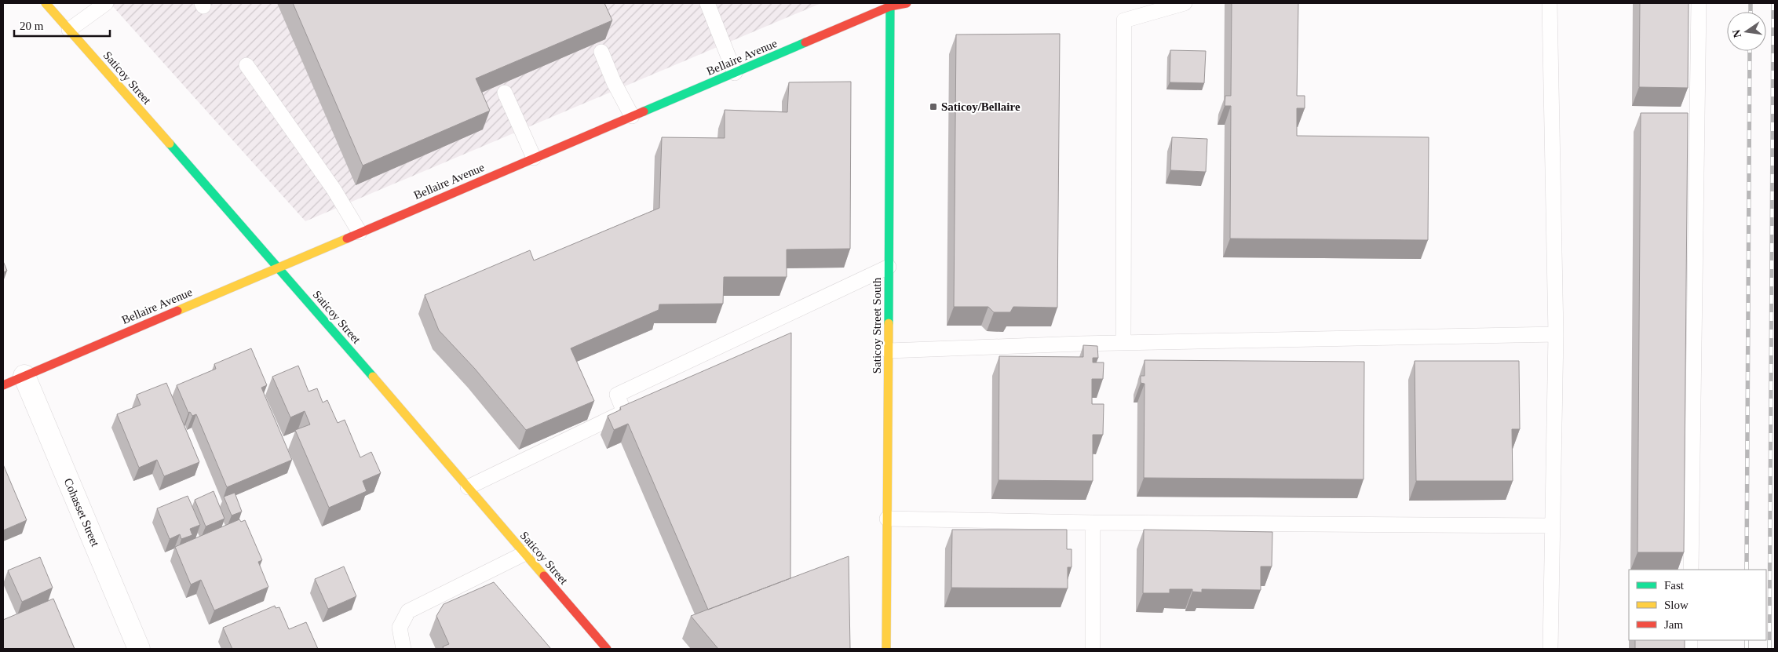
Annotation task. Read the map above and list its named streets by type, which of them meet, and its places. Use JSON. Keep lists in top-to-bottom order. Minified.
{"streets":{"street":["Bellaire Avenue","Saticoy Street","Saticoy Street South","Cohasset Street"]},"crossings":[["Bellaire Avenue","Saticoy Street"],["Bellaire Avenue","Saticoy Street South"],["Bellaire Avenue","Cohasset Street"]],"places":{"transit":["Saticoy/Bellaire"]},"legend":["Fast","Slow","Jam"],"scale_bar":"20 m","north":"left"}
